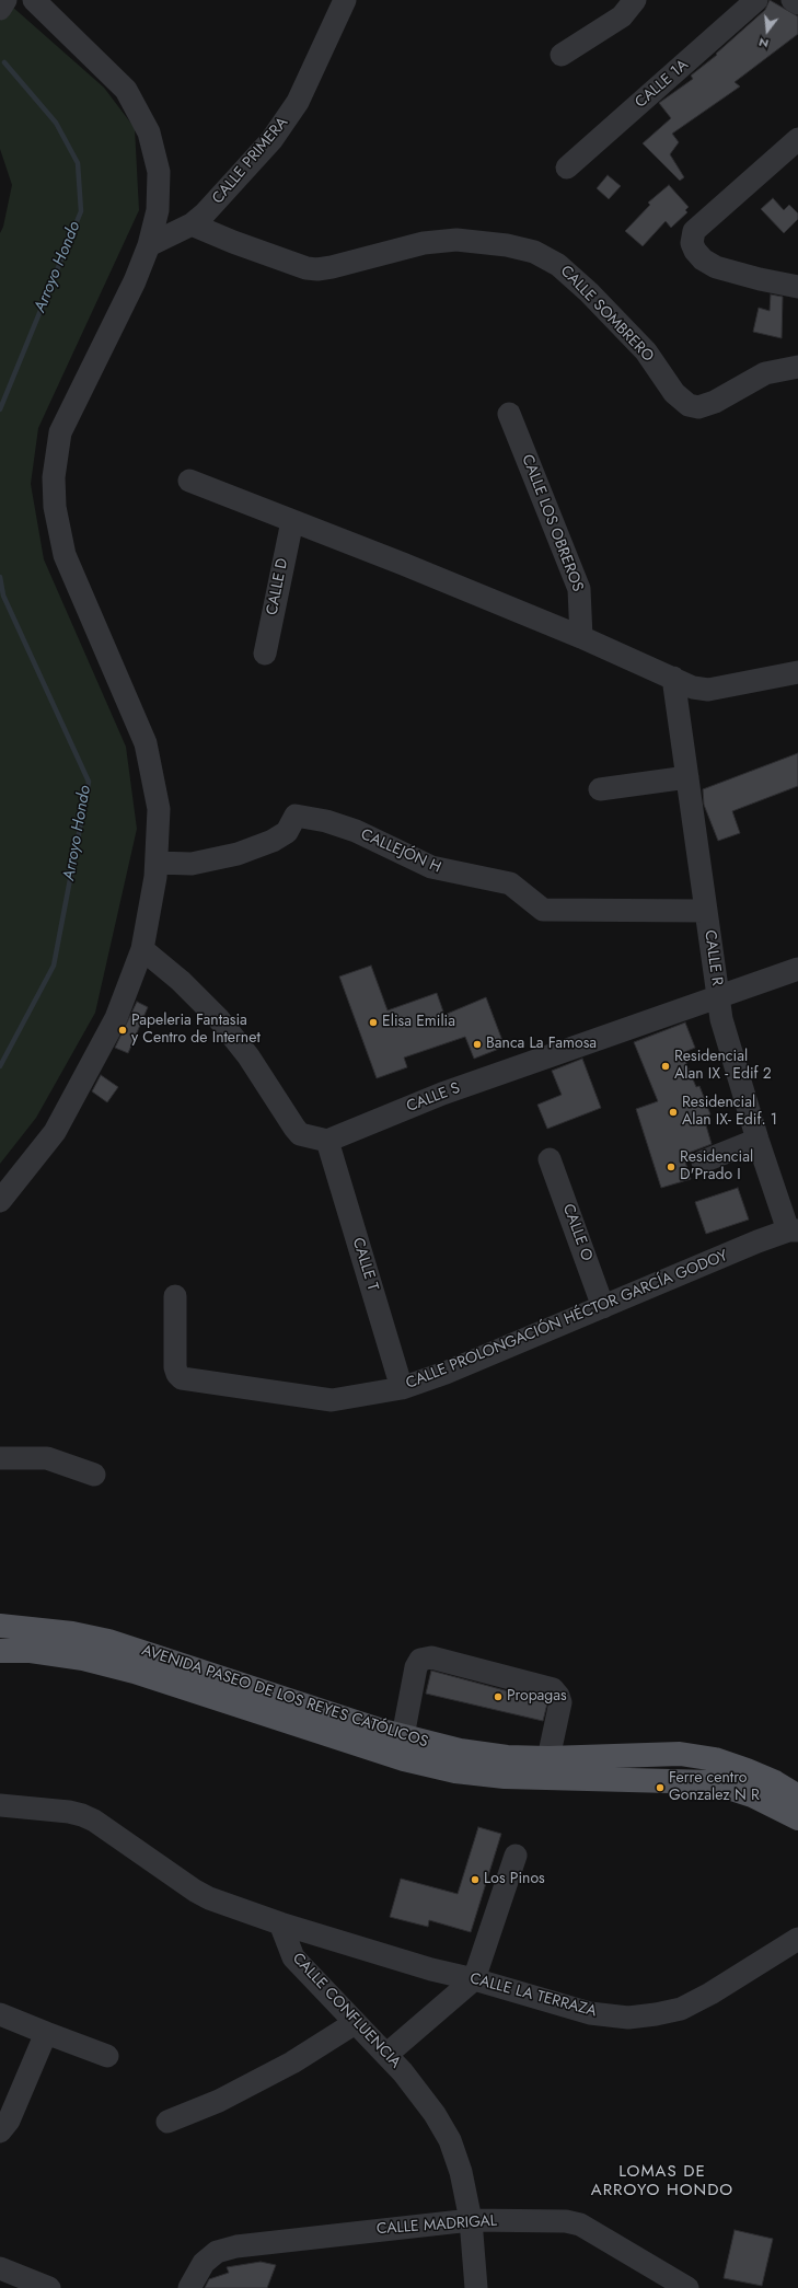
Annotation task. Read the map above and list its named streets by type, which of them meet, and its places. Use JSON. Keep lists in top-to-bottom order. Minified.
{"streets":{"main road":["AVENIDA PASEO DE LOS REYES CATÓLICOS"],"street":["CALLE 1A","CALLE PRIMERA","CALLE SOMBRERO","CALLE LOS OBREROS","CALLE D","CALLEJÓN H","CALLE R","CALLE S","CALLE O","CALLE T","CALLE PROLONGACIÓN HÉCTOR GARCÍA GODOY","CALLE LA TERRAZA","CALLE CONFLUENCIA","CALLE MADRIGAL"]},"crossings":[["CALLE PRIMERA","CALLE SOMBRERO"],["CALLEJÓN H","CALLE R"],["CALLE R","CALLE S"],["CALLE R","CALLE PROLONGACIÓN HÉCTOR GARCÍA GODOY"],["CALLE S","CALLE T"],["CALLE O","CALLE PROLONGACIÓN HÉCTOR GARCÍA GODOY"],["CALLE T","CALLE PROLONGACIÓN HÉCTOR GARCÍA GODOY"],["CALLE LA TERRAZA","CALLE CONFLUENCIA"],["CALLE CONFLUENCIA","CALLE MADRIGAL"]],"districts":["LOMAS DE ARROYO HONDO"],"water":["Arroyo Hondo"],"places":["Elisa Emilia","Papeleria Fantasia y Centro de Internet","Banca La Famosa","Residencial Alan IX - Edif 2","Residencial Alan IX- Edif. 1","Residencial D'Prado I","Propagas","Ferre centro Gonzalez N R","Los Pinos"],"north":"bottom"}
